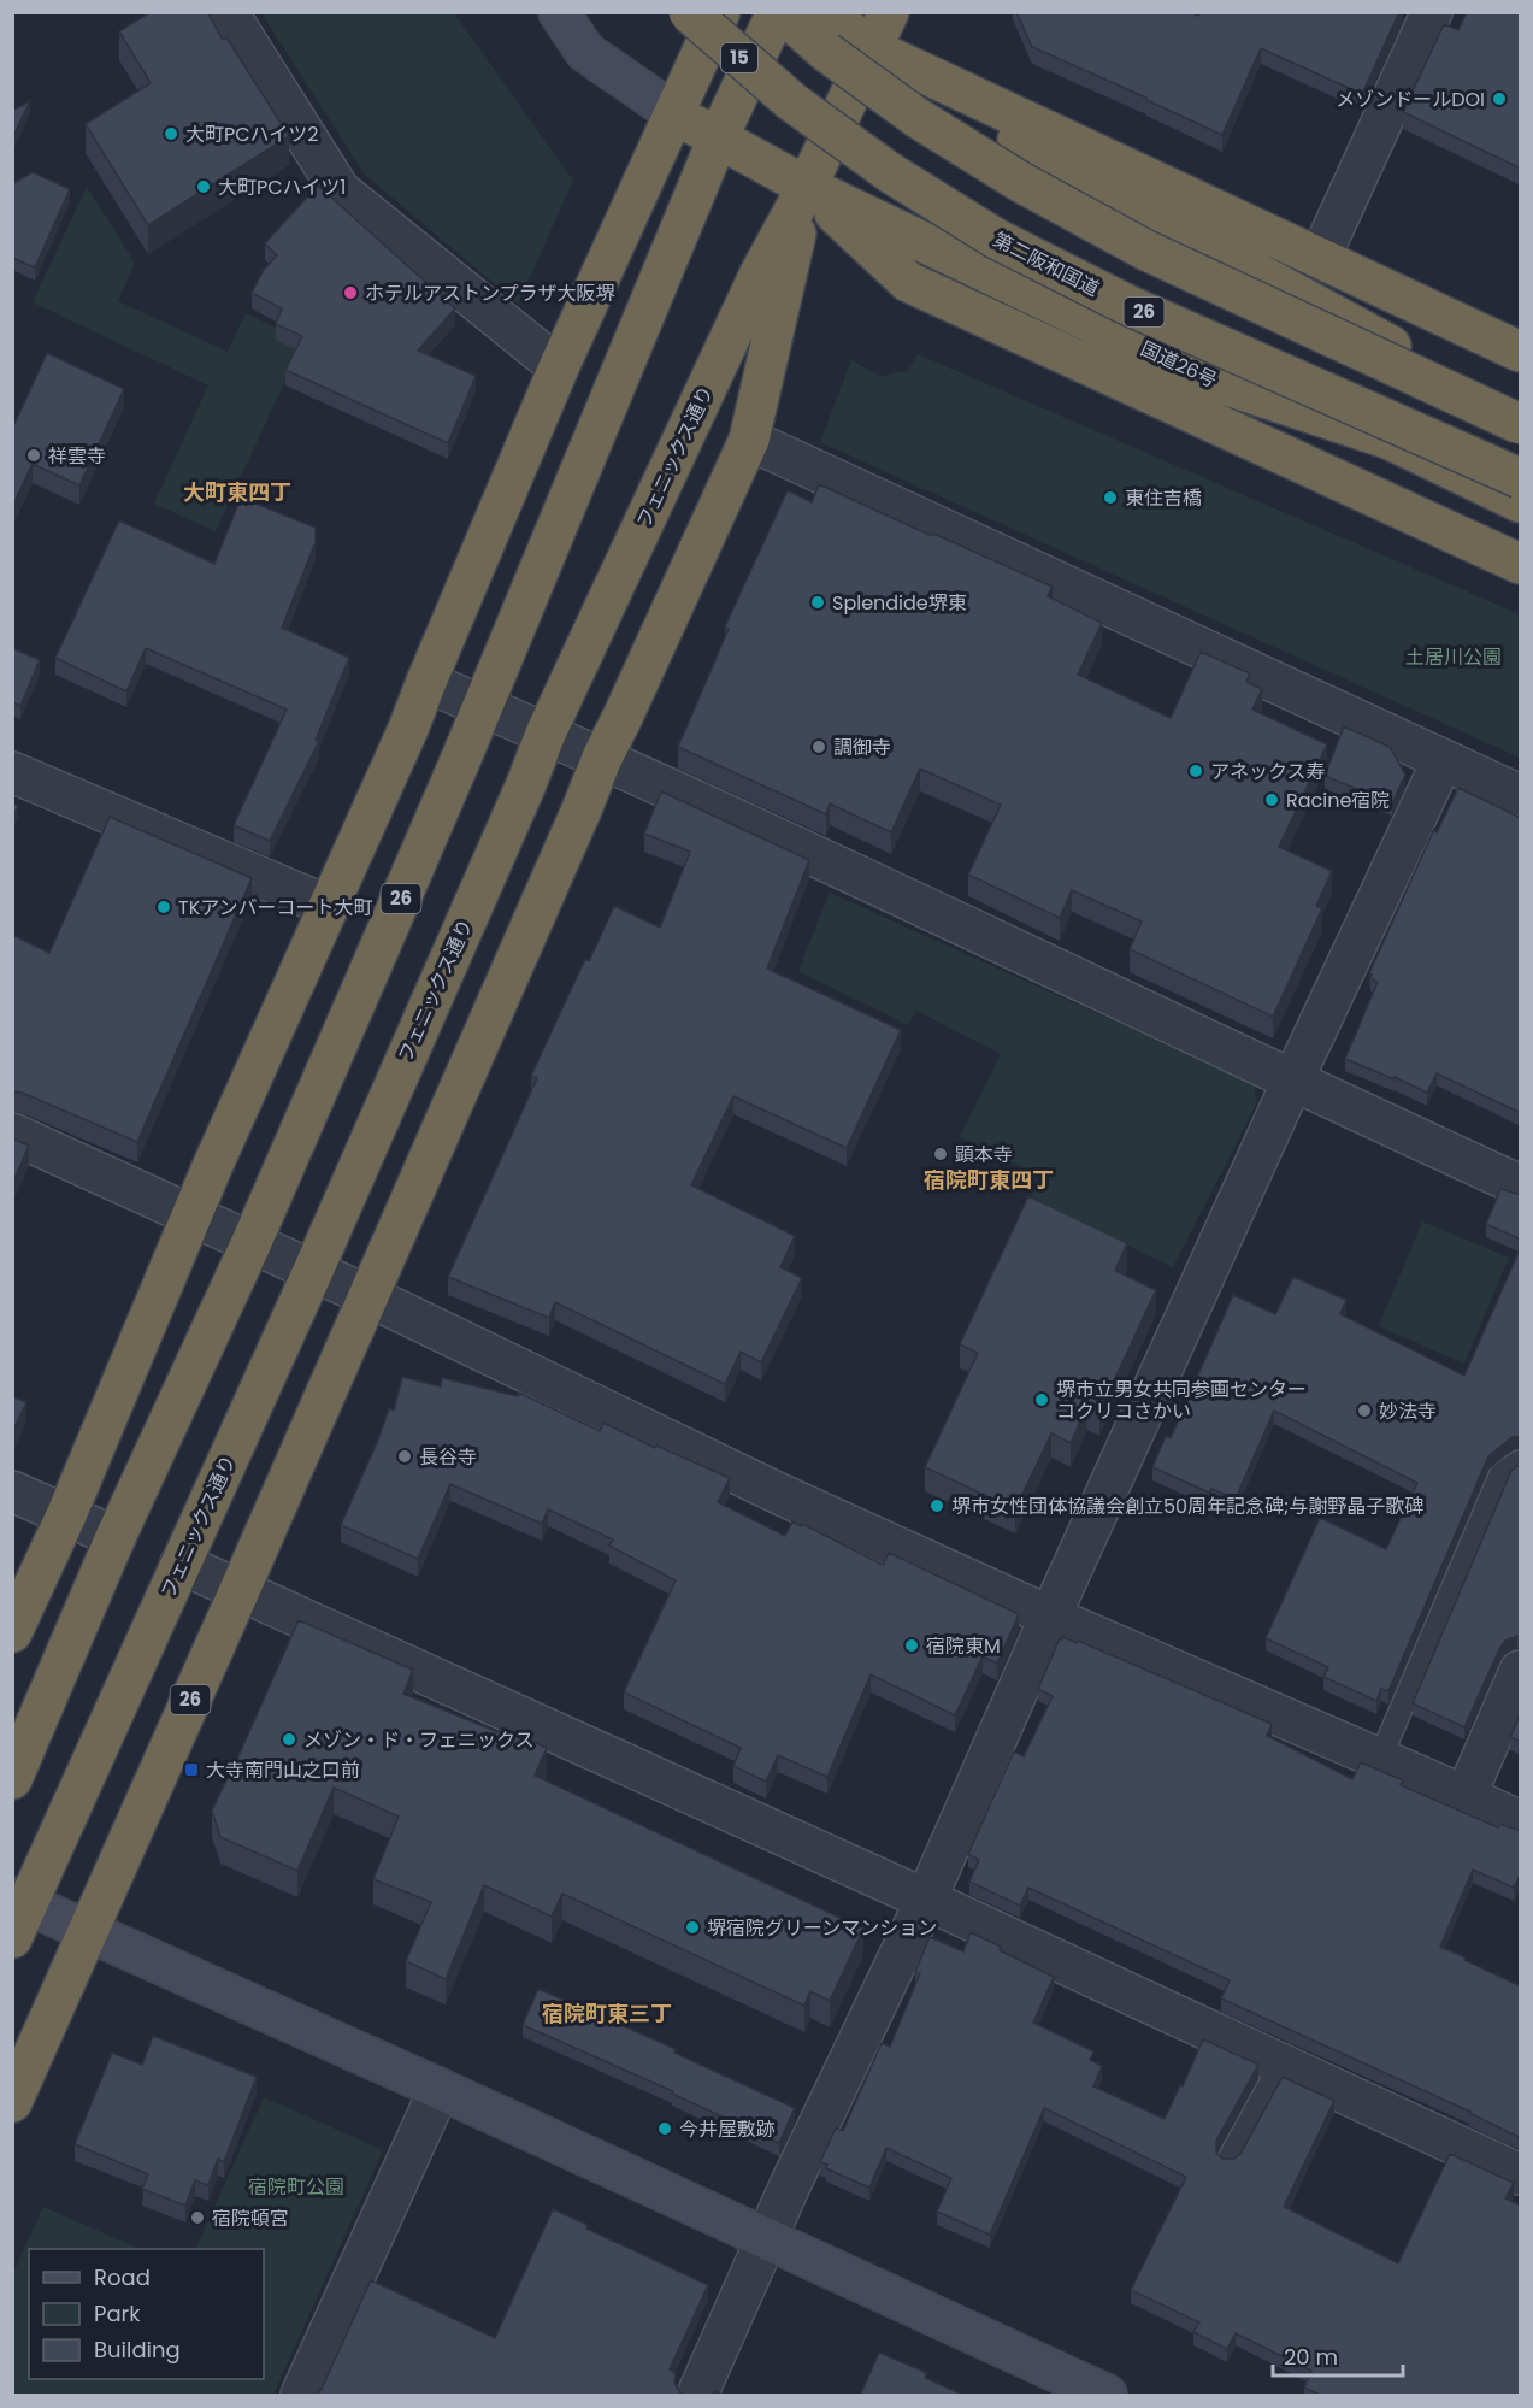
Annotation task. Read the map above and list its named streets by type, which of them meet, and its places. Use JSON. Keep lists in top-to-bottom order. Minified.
{"streets":{"highway":["15","第二阪和国道","26","国道26号","フェニックス通り"]},"crossings":[["15","第二阪和国道"],["26","国道26号"],["26","フェニックス通り"],["国道26号","フェニックス通り"]],"districts":["大町東四丁","宿院町東四丁","宿院町東三丁"],"parks":["土居川公園","宿院町公園"],"places":{"other":["メゾンドールDOI","大町PCハイツ2","大町PCハイツ1","ホテルアストンプラザ大阪堺","祥雲寺","東住吉橋","Splendide堺東","調御寺","アネックス寿","Racine宿院","TKアンバーコート大町","顕本寺","堺市立男女共同参画センター コクリコさかい","妙法寺","長谷寺","堺市女性団体協議会創立50周年記念碑;与謝野晶子歌碑","宿院東M","メゾン・ド・フェニックス","堺宿院グリーンマンション","今井屋敷跡","宿院頓宮"],"transit":["大寺南門山之口前"]},"legend":["Road","Park","Building"],"scale_bar":"20 m"}
